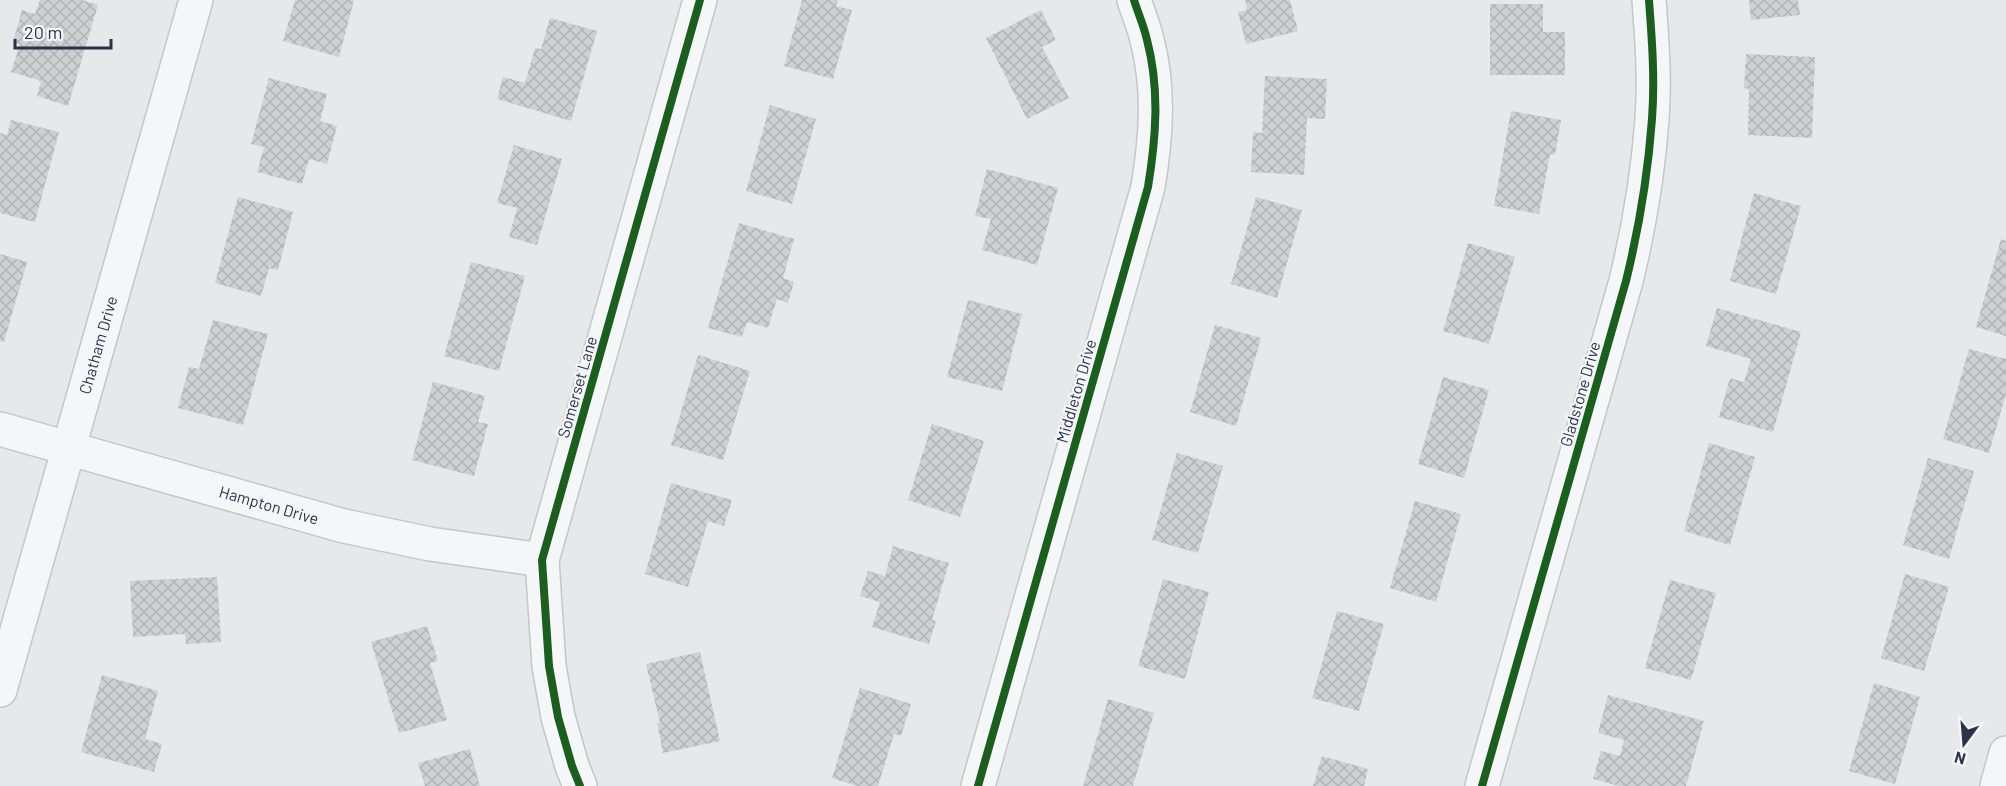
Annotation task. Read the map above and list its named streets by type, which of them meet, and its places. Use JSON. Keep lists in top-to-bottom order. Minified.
{"streets":{"street":["Chatham Drive","Somerset Lane","Middleton Drive","Gladstone Drive","Hampton Drive"]},"crossings":[["Chatham Drive","Hampton Drive"],["Somerset Lane","Hampton Drive"]],"scale_bar":"20 m","north":"bottom"}
